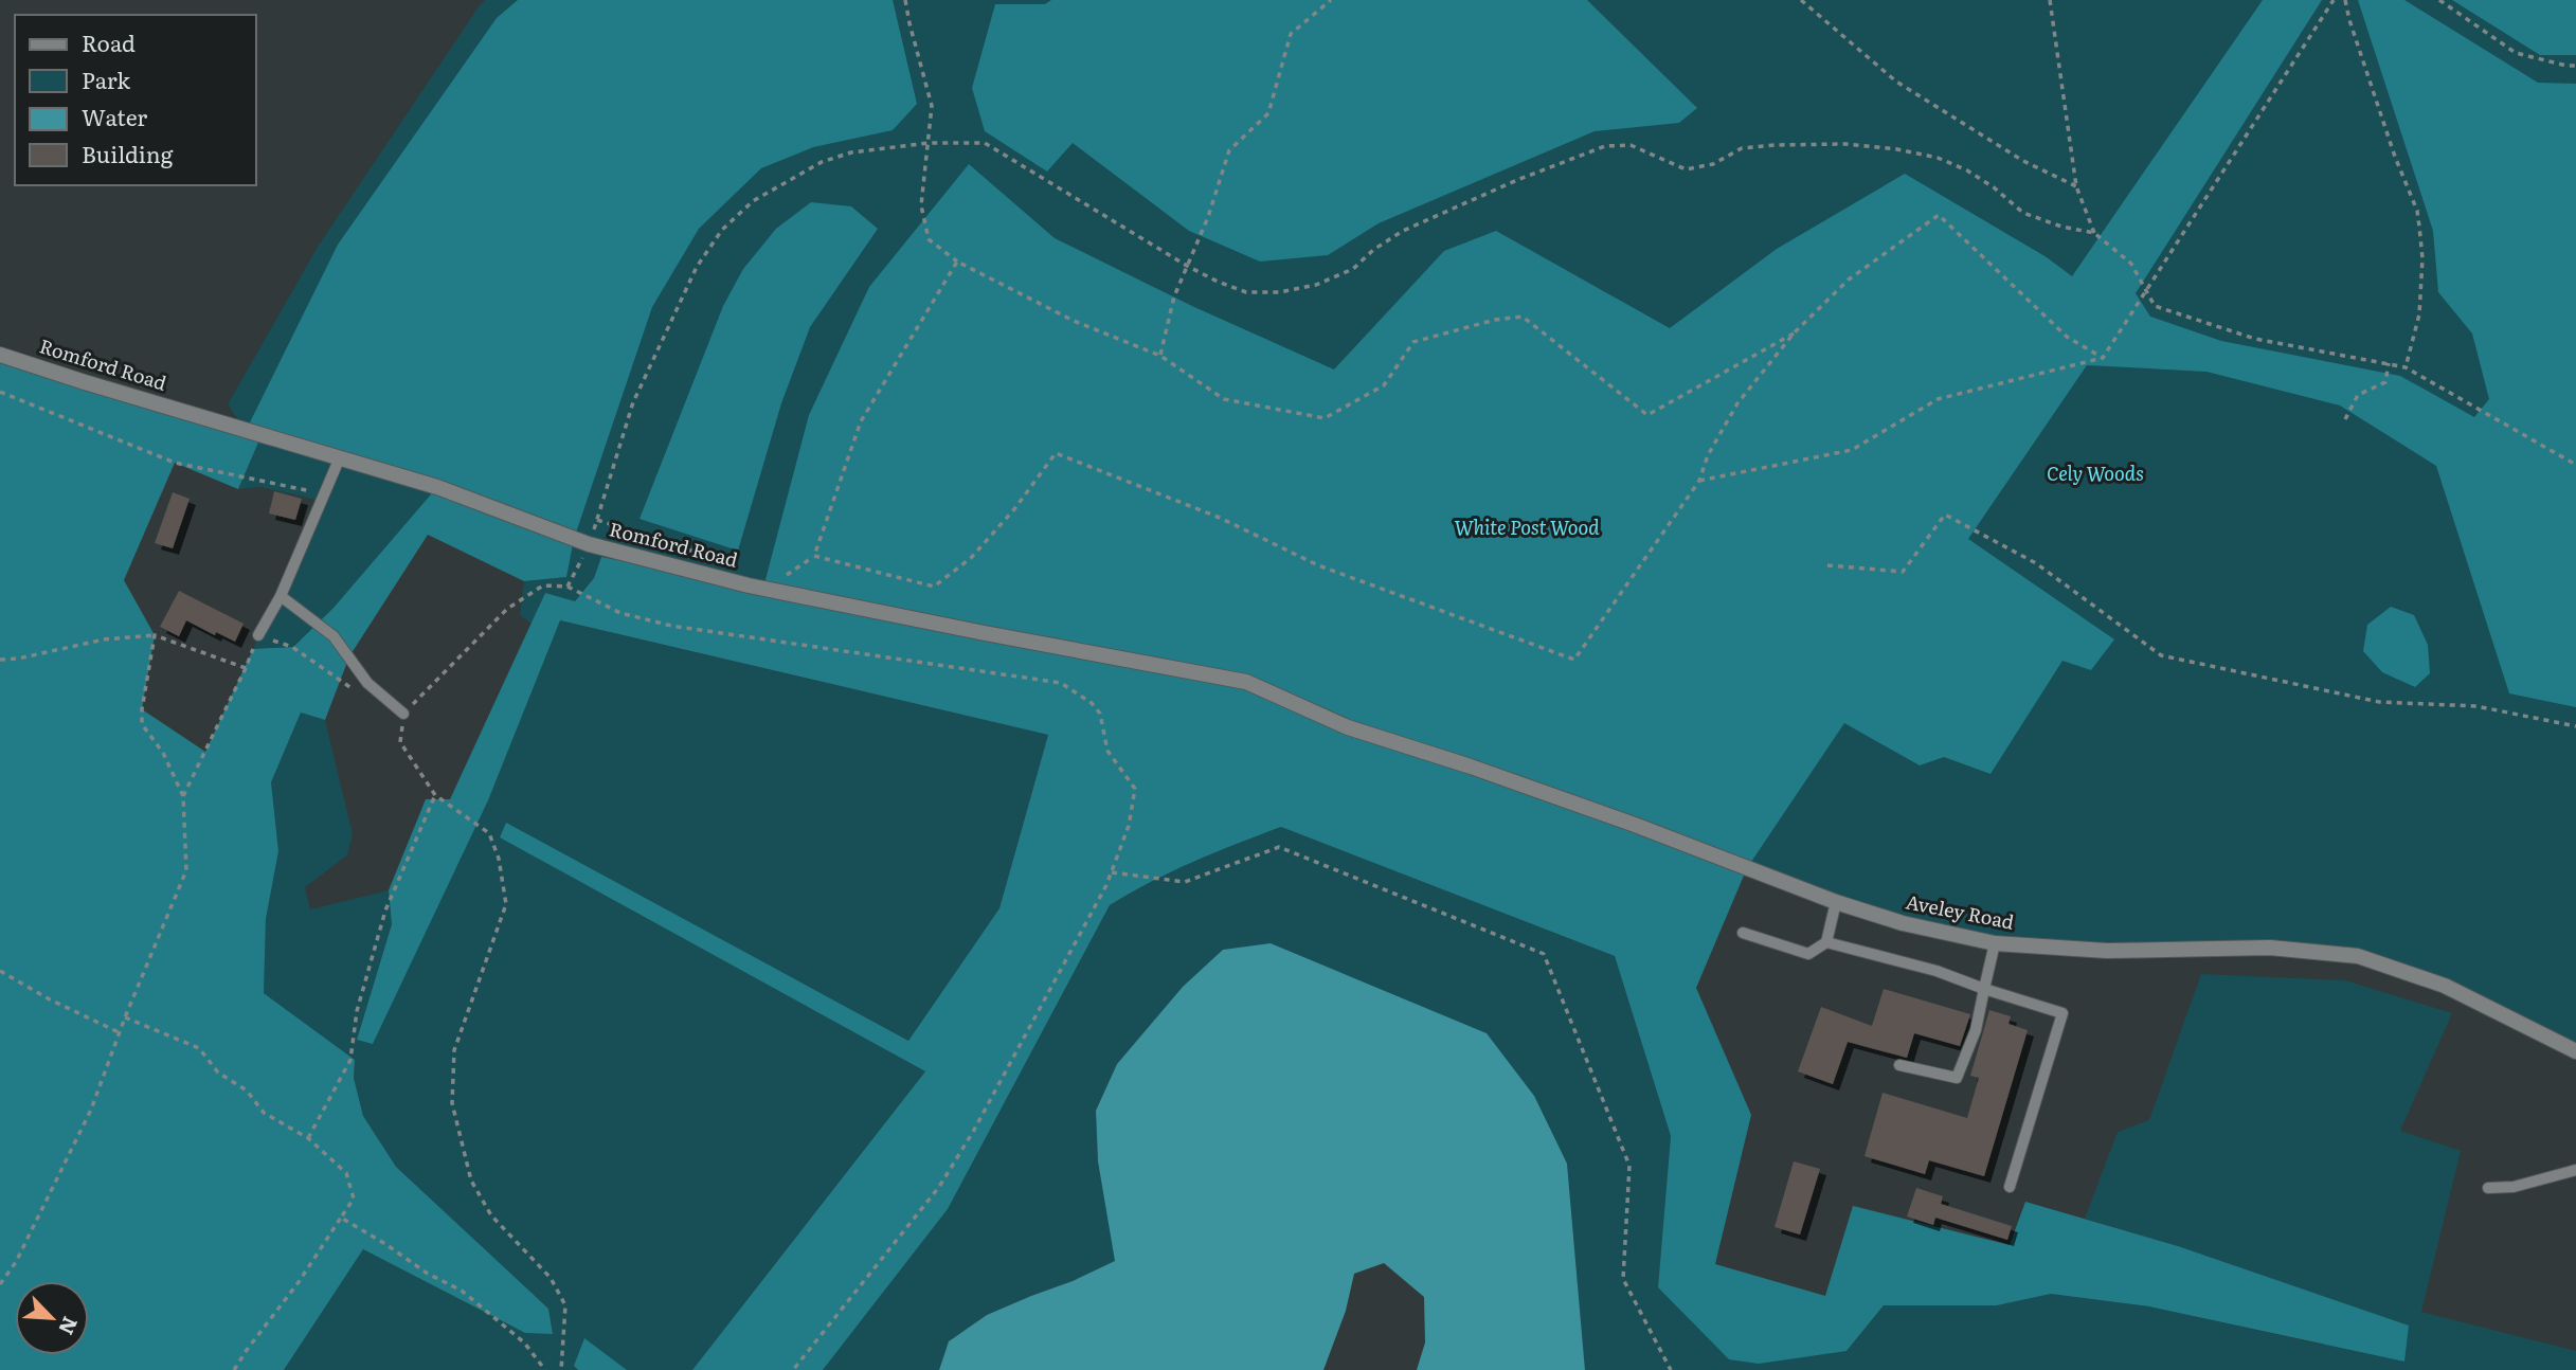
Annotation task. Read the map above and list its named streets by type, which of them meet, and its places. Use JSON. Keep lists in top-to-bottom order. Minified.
{"streets":{"street":["Romford Road","Aveley Road"]},"crossings":[["Romford Road","Aveley Road"]],"parks":["Cely Woods","White Post Wood"],"legend":["Road","Park","Water","Building"],"north":"bottom right"}
